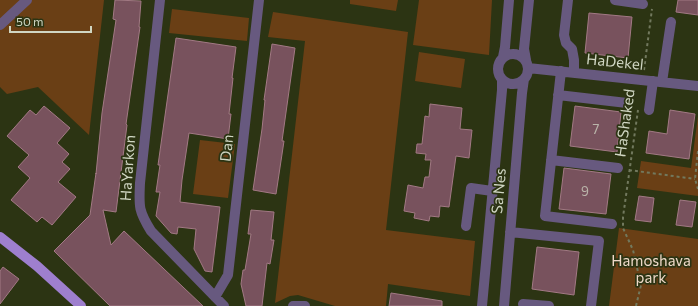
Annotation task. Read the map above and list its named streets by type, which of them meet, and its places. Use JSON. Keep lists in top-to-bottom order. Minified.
{"streets":{"street":["HaDekel","Dan","HaYarkon","Sa Nes"],"path":["HaShaked"]},"crossings":[["HaDekel","Sa Nes"],["Dan","HaYarkon"]],"parks":["Hamoshava park"],"house_numbers":["7","9"],"scale_bar":"50 m"}
